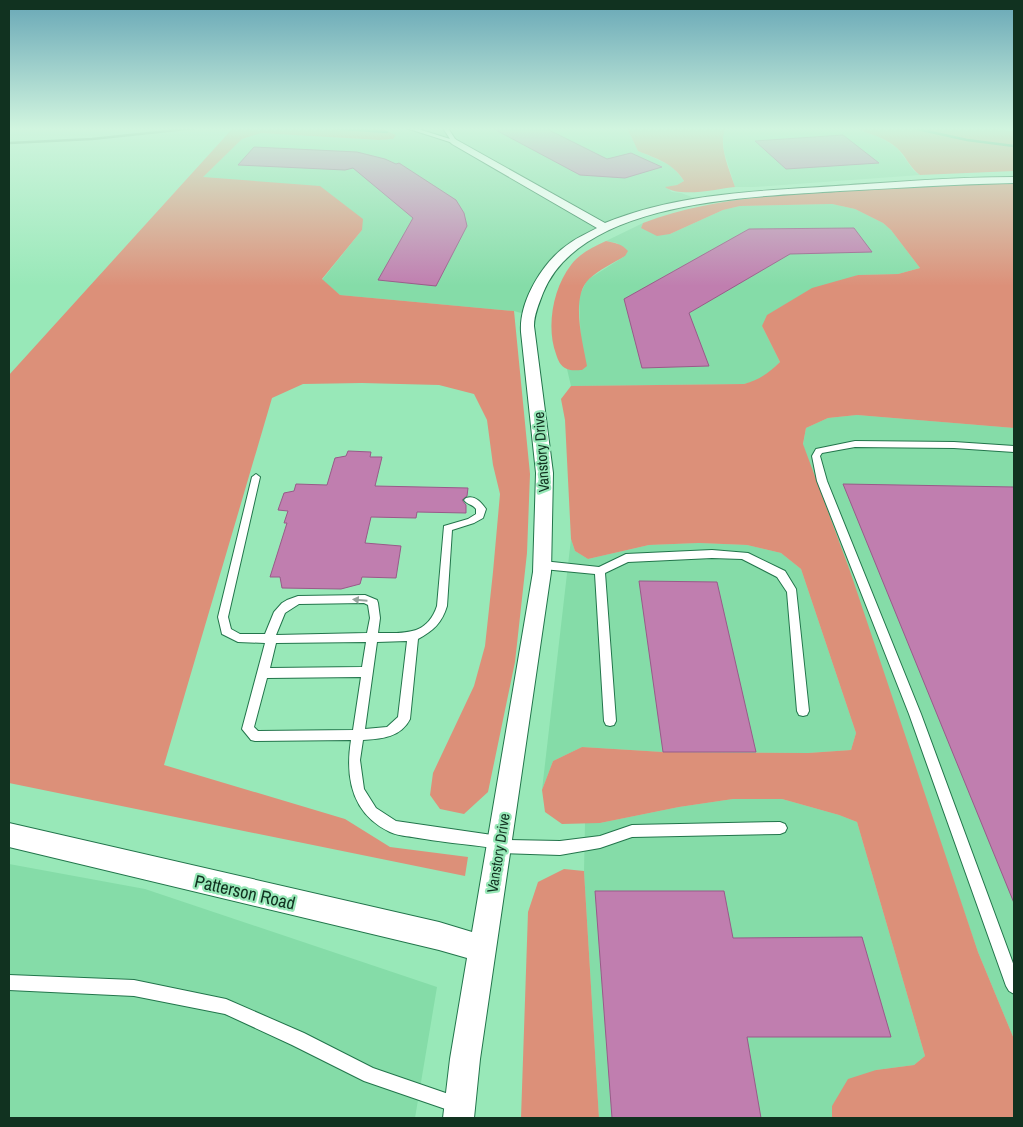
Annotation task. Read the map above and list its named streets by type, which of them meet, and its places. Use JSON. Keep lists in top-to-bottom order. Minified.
{"streets":{"street":["Vanstory Drive","Patterson Road"]},"crossings":[["Vanstory Drive","Patterson Road"]]}
